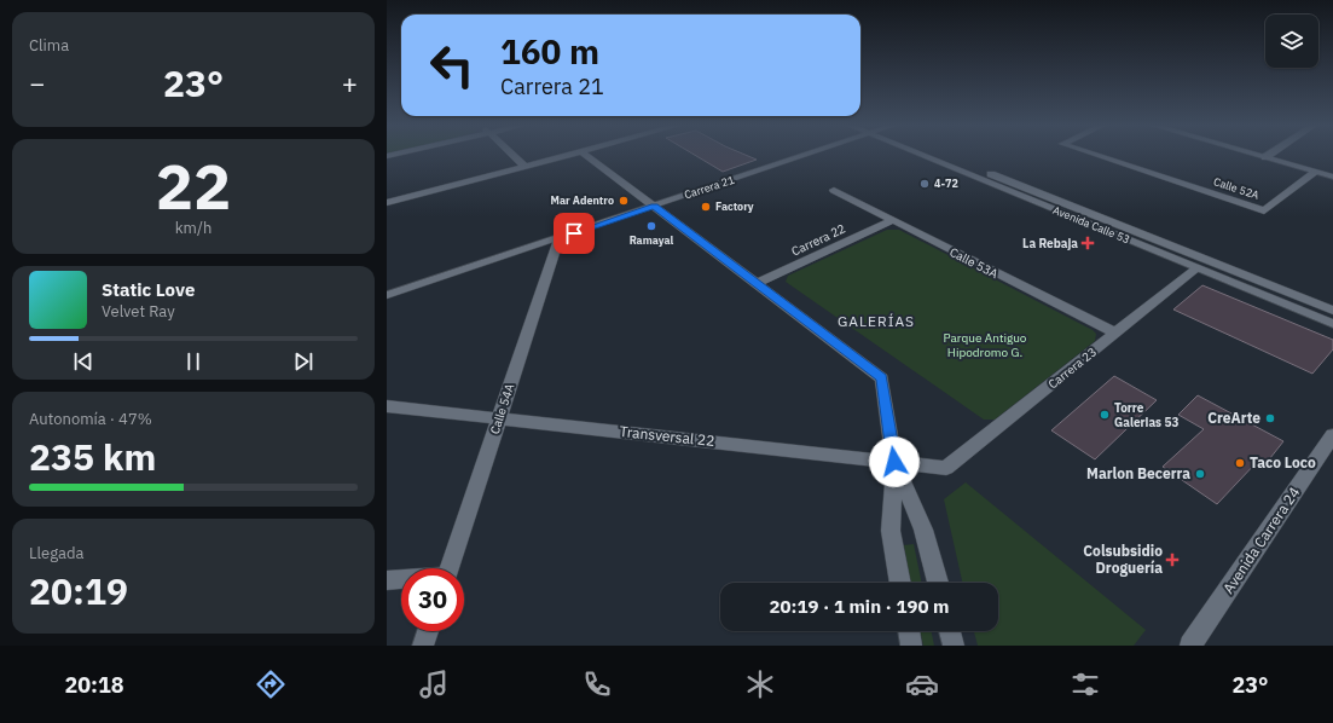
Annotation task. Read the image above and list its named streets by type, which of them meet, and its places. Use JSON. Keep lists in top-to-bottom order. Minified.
{"streets":{"street":["Carrera 21","Calle 52A","Avenida Calle 53","Carrera 22","Calle 53A","Carrera 23","Calle 54A","Transversal 22","Avenida Carrera 24"]},"crossings":[["Carrera 21","Calle 54A"],["Avenida Calle 53","Carrera 23"],["Carrera 22","Calle 53A"],["Calle 53A","Carrera 23"],["Carrera 23","Transversal 22"],["Calle 54A","Transversal 22"]],"districts":["GALERÍAS"],"parks":["Parque Antiguo Hipodromo G."],"places":{"other":["4-72","Mar Adentro","Factory","Ramayal","Torre Galerias 53","CreArte","Taco Loco","Marlon Becerra"],"health":["La Rebaja","Colsubsidio Droguería"]},"page":{"tile":["Clima",["22","km/h"],["Autonomía · 47%","235 km"],["Llegada","20:19"]],"turn":["160 m","Carrera 21"],"heat":["−","23°","+"],"song":["Static Love","Velvet Ray"],"limit":"30","trip":"20:19 · 1 min · 190 m","tabs":["20:18","23°"]}}
